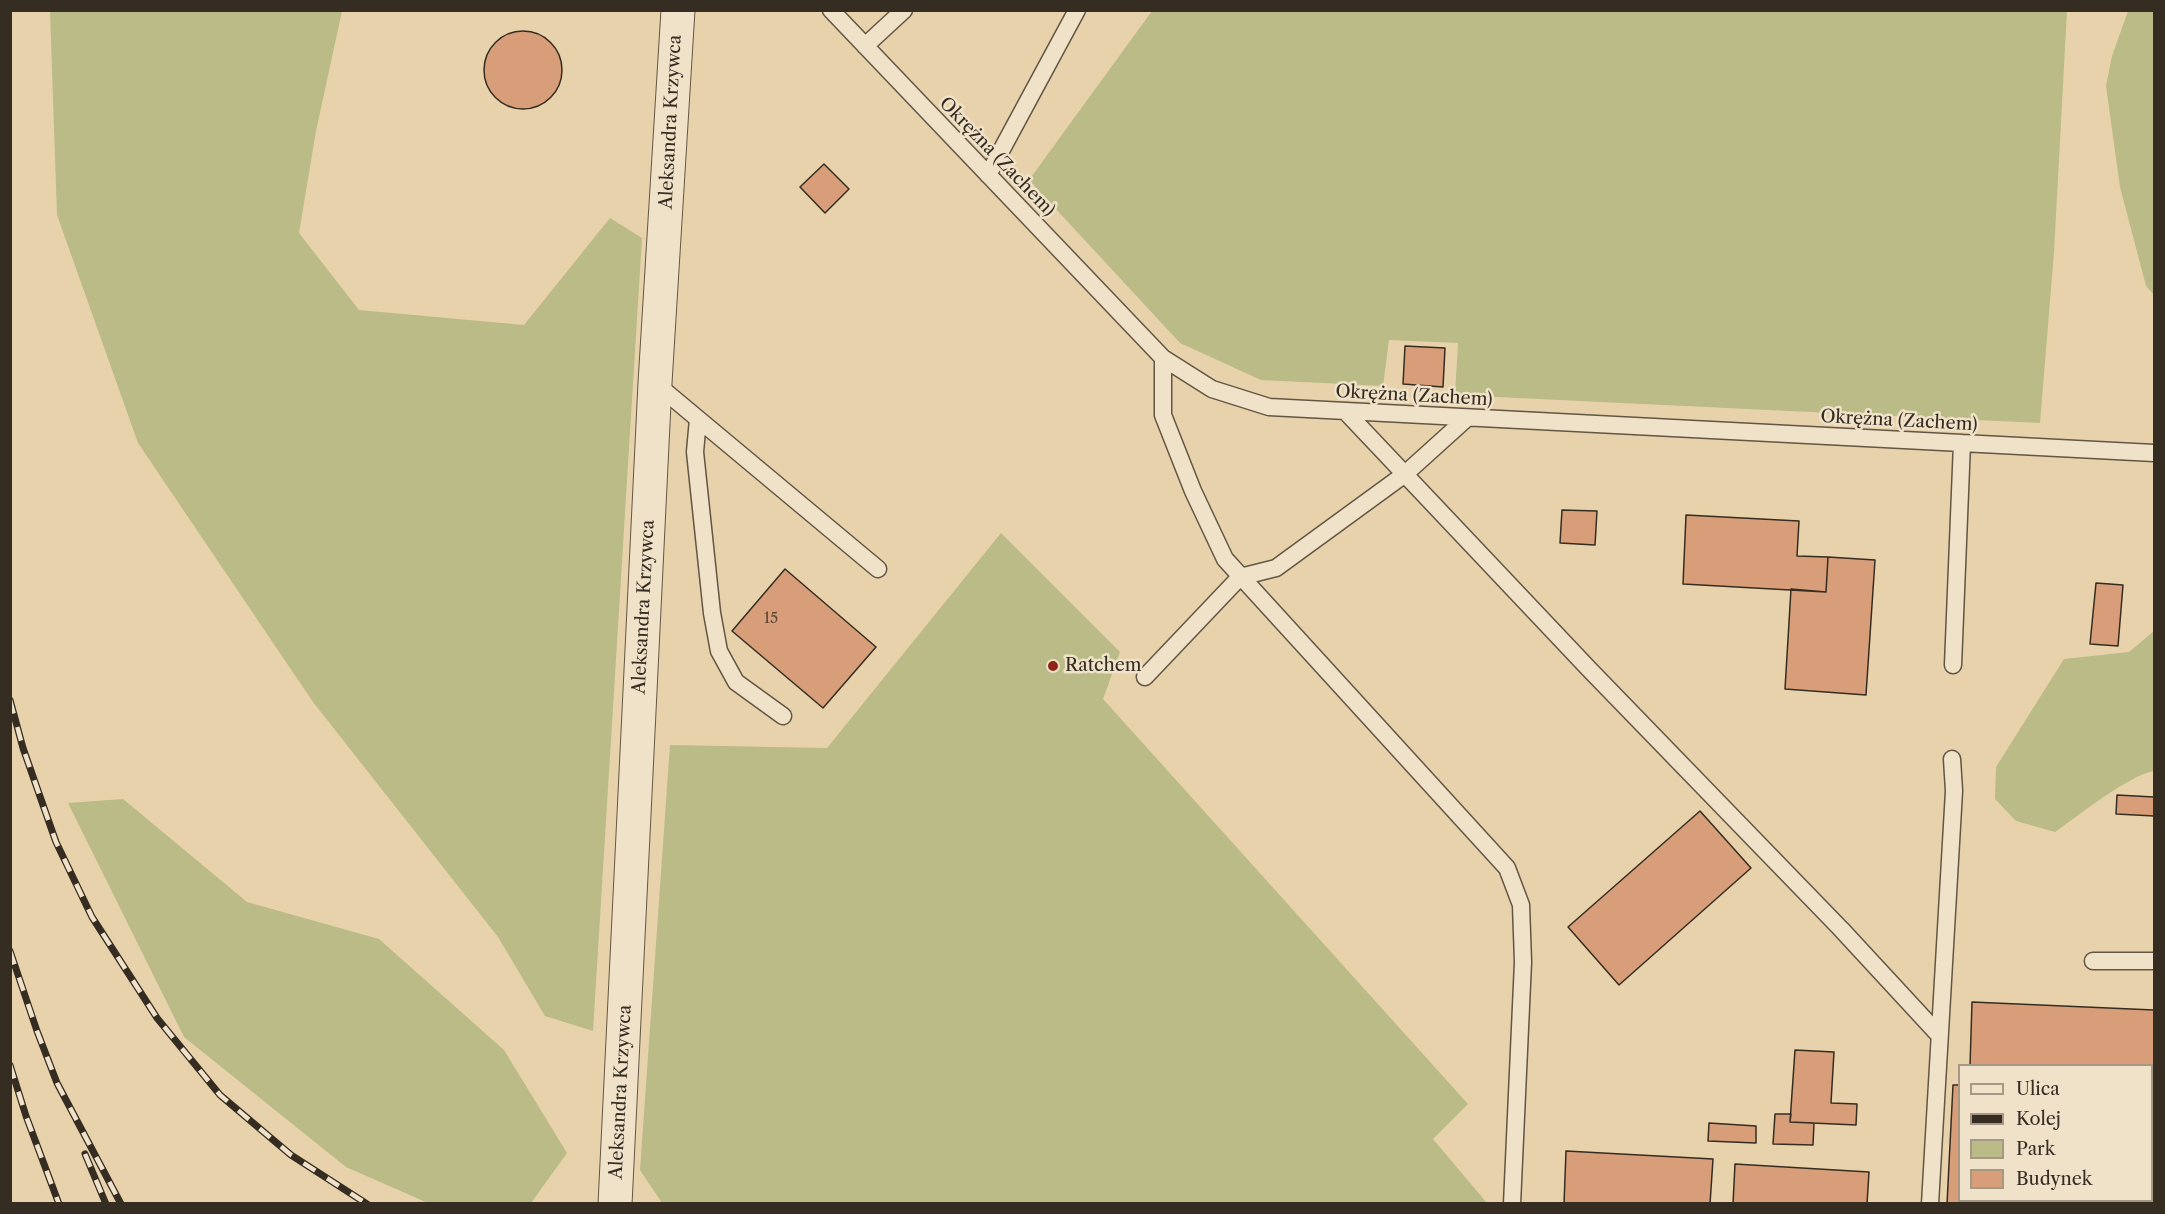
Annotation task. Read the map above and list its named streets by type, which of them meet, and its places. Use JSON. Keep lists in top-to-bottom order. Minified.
{"streets":{"street":["Aleksandra Krzywca"],"lane":["Okrężna (Zachem)"]},"places":["Ratchem"],"house_numbers":["15"],"legend":["Ulica","Kolej","Park","Budynek"]}
